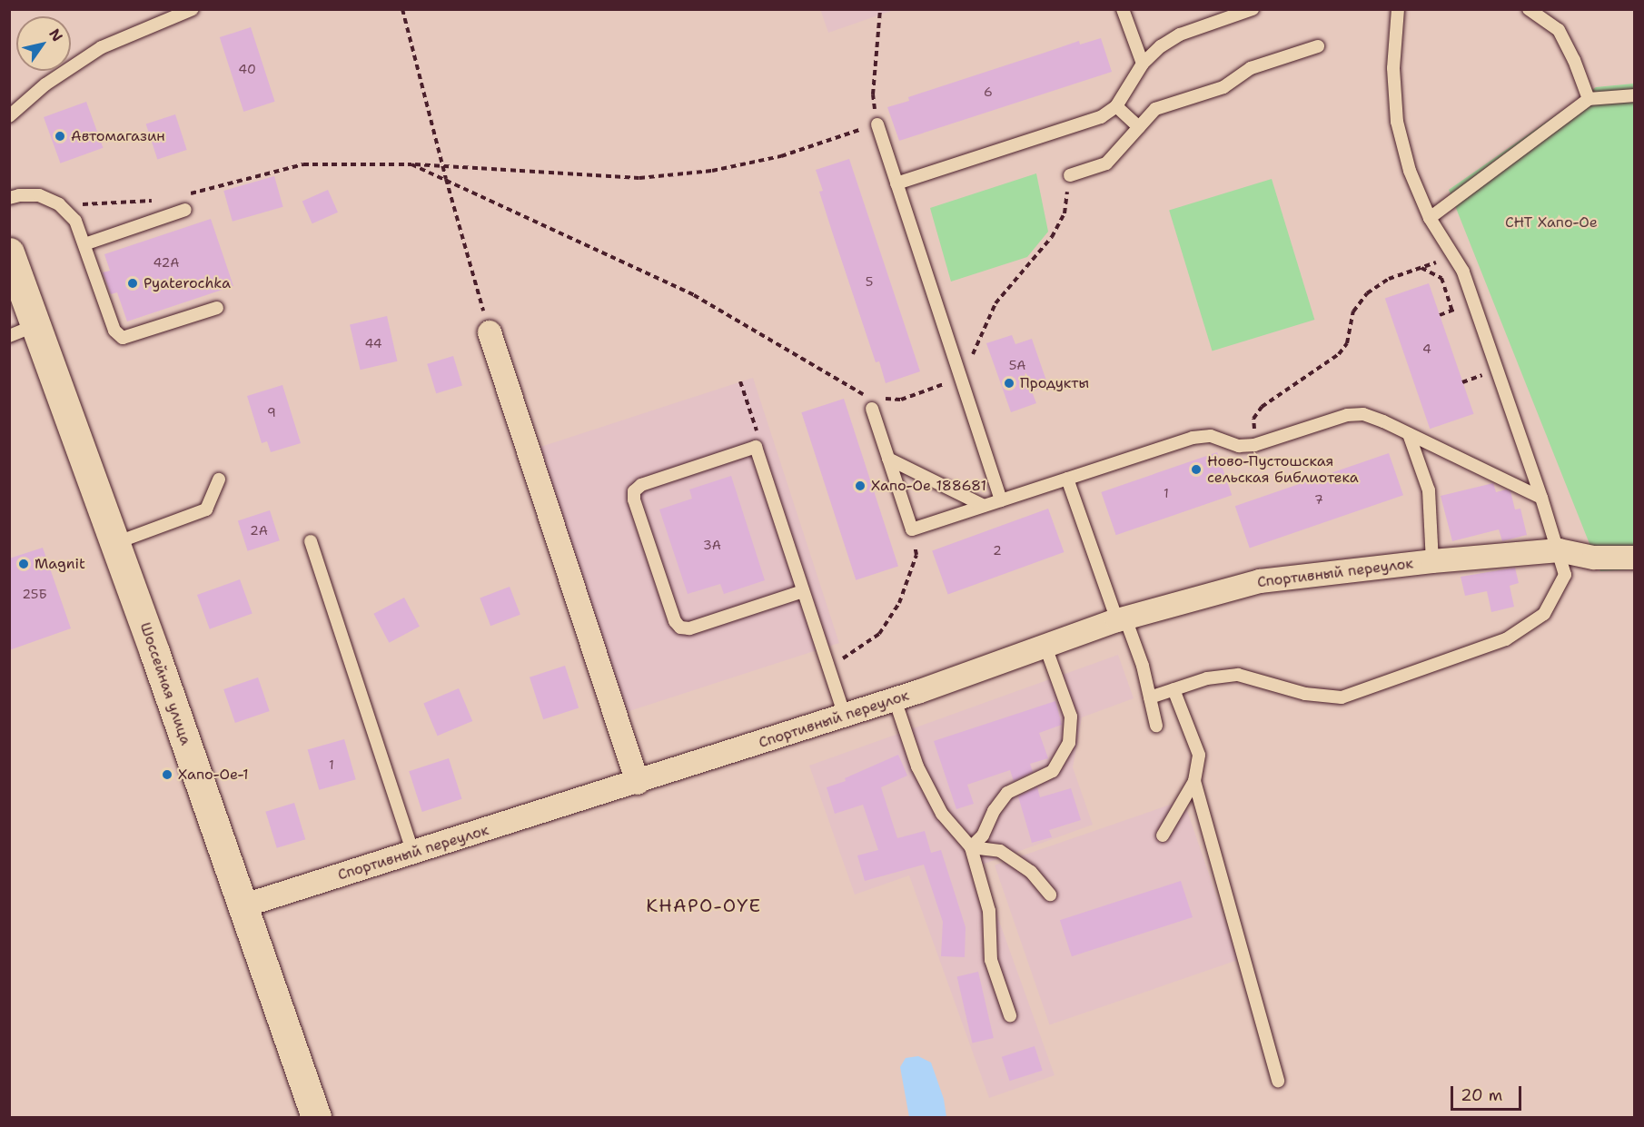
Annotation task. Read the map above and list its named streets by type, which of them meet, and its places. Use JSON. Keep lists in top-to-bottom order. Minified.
{"streets":{"street":["Спортивный переулок","Шоссейная улица"]},"crossings":[["Спортивный переулок","Шоссейная улица"]],"districts":["KHAPO-OYE"],"parks":["СНТ Хапо-Ое"],"places":["Автомагазин","Pyaterochka","Продукты","Ново-Пустошская сельская библиотека","Хапо-Ое 188681","Magnit","Хапо-Ое-1"],"house_numbers":["40","6","42А","5","44","4","5А","9","1","7","2А","3А","2","25Б","1"],"scale_bar":"20 m","north":"top right"}
